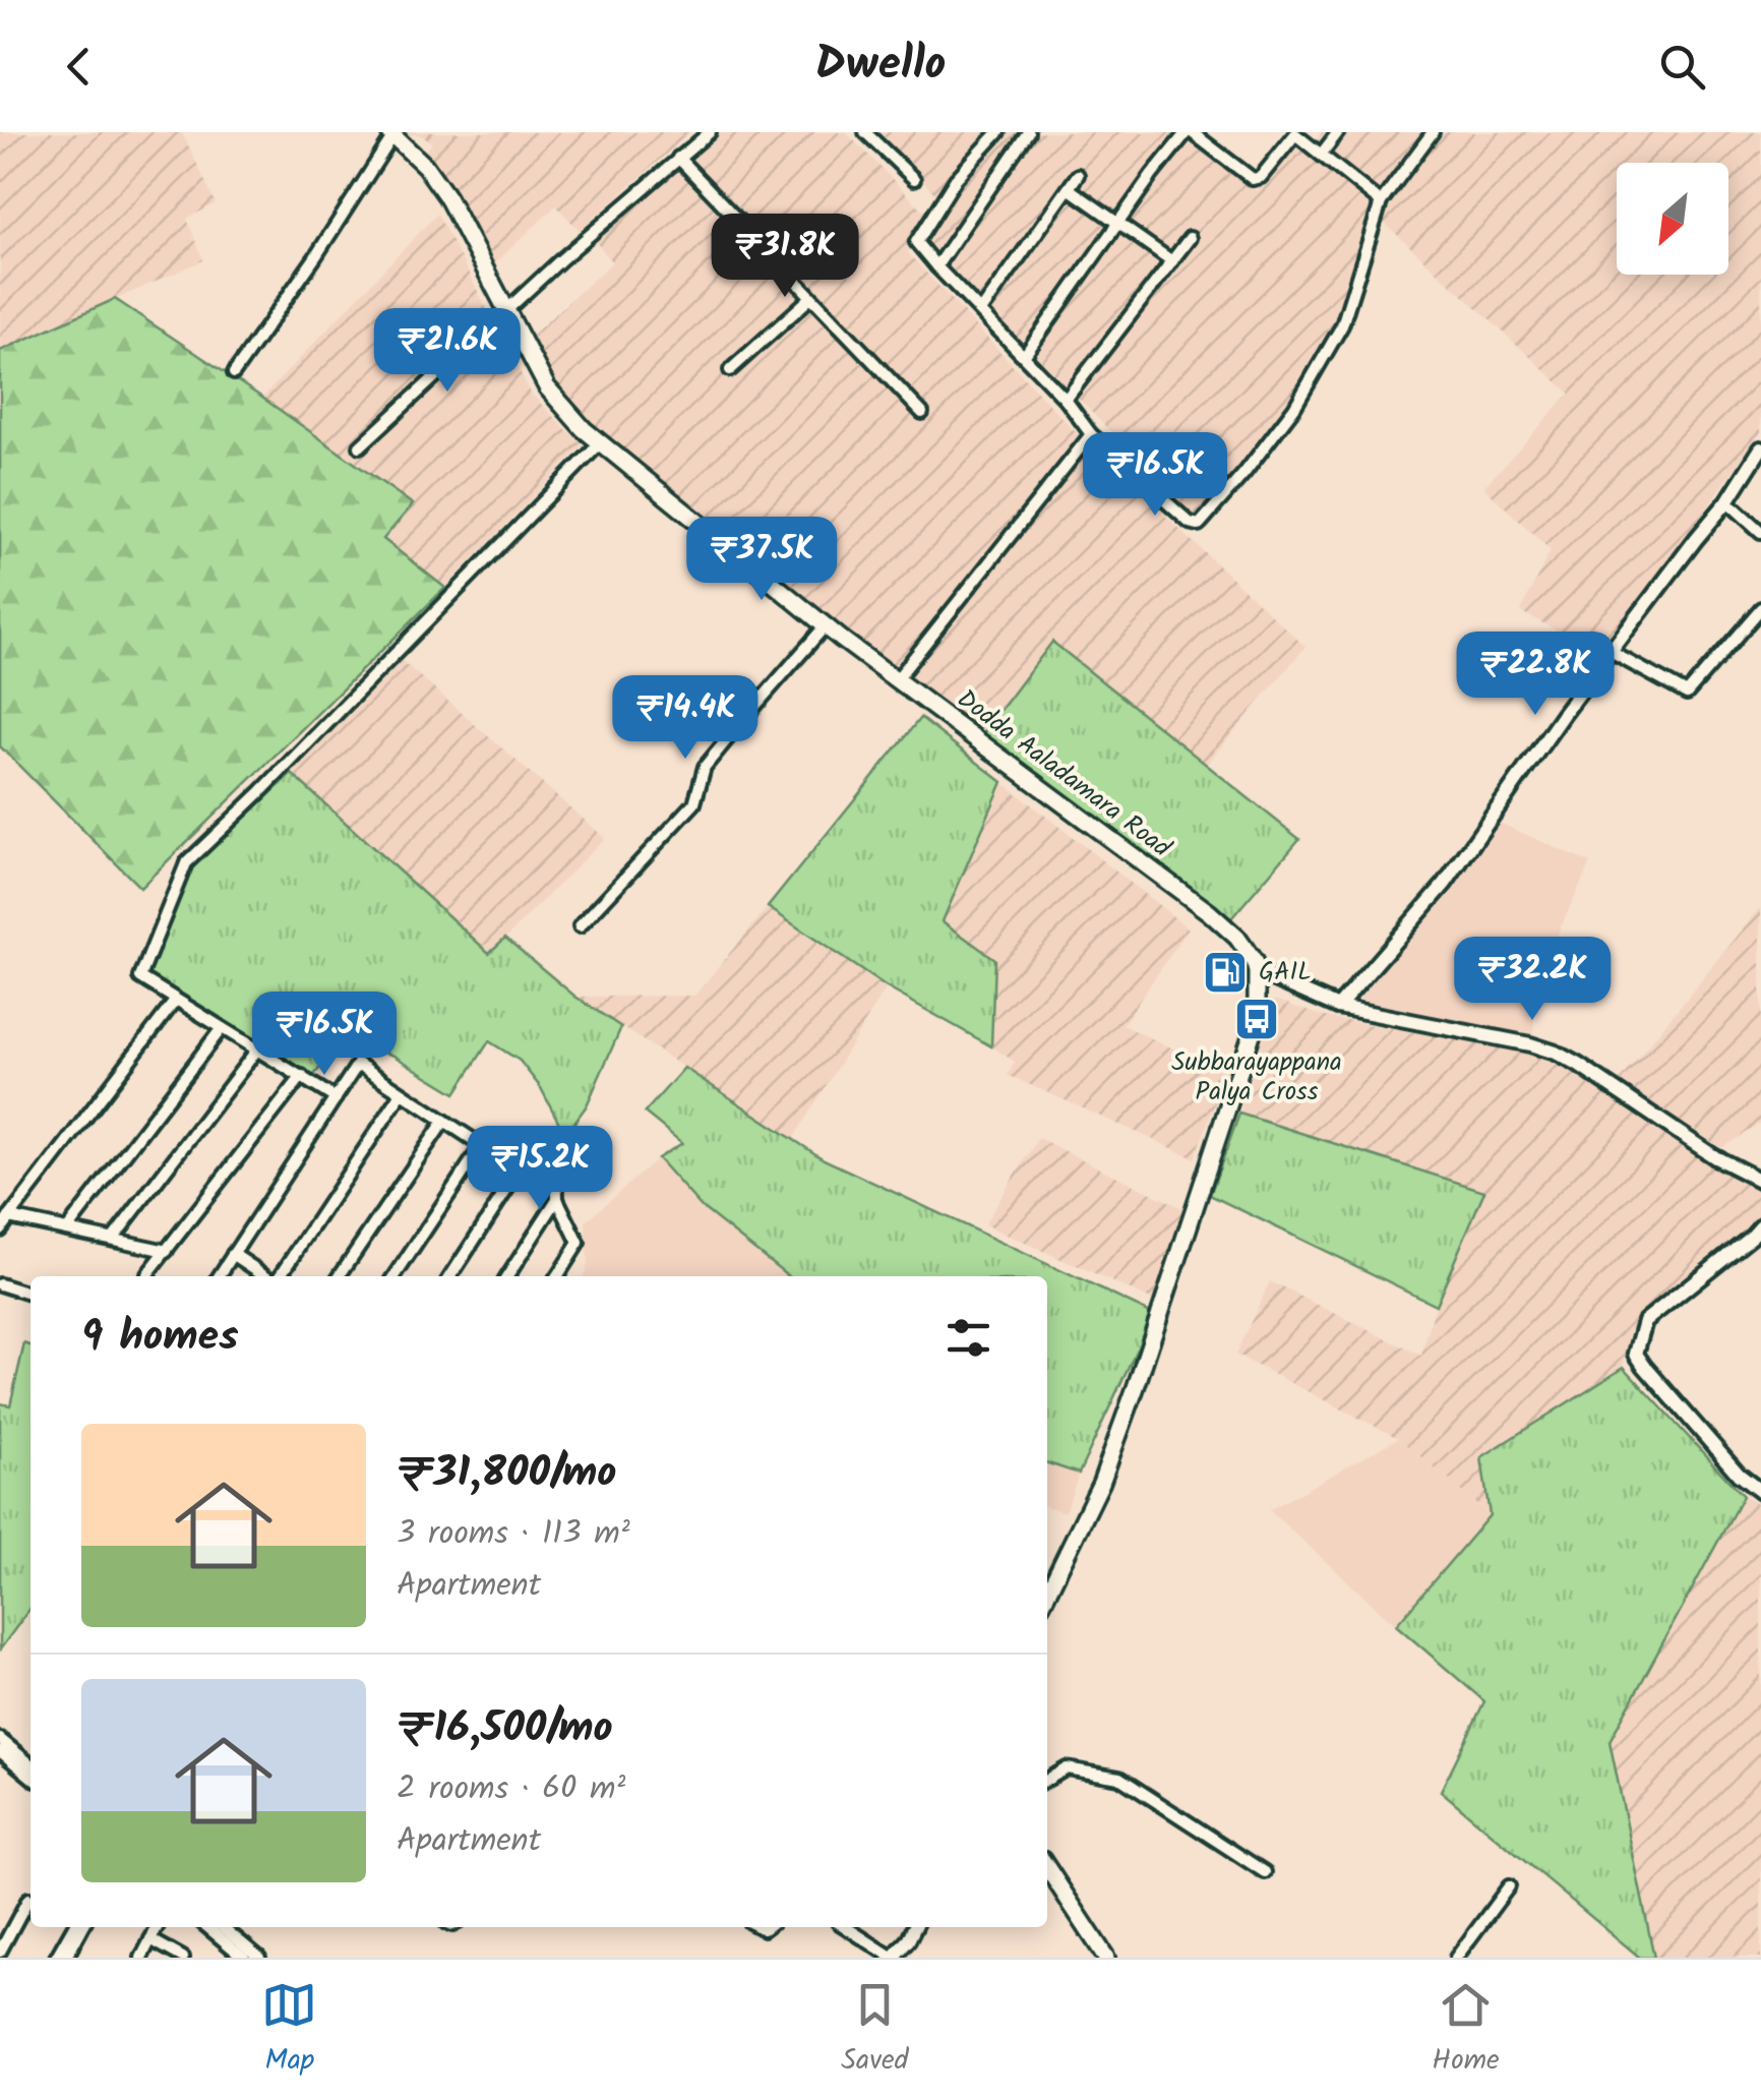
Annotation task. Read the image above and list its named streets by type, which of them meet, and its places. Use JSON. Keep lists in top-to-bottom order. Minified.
{"streets":{"main road":["Dodda Aaladamara Road"]},"places":{"fuel station":["GAIL"],"bus stop":["Subbarayappana Palya Cross"]},"north":"bottom left","page":{"header":"Dwello","price":["₹31.8K","₹21.6K","₹16.5K","₹37.5K","₹22.8K","₹14.4K","₹32.2K","₹16.5K","₹15.2K"],"heading":"9 homes","list":[{"name":"₹31,800/mo","note":"3 rooms · 113 m² · Apartment"},{"name":"₹16,500/mo","note":"2 rooms · 60 m² · Apartment"}],"tabs":["Map","Saved","Home"]}}
